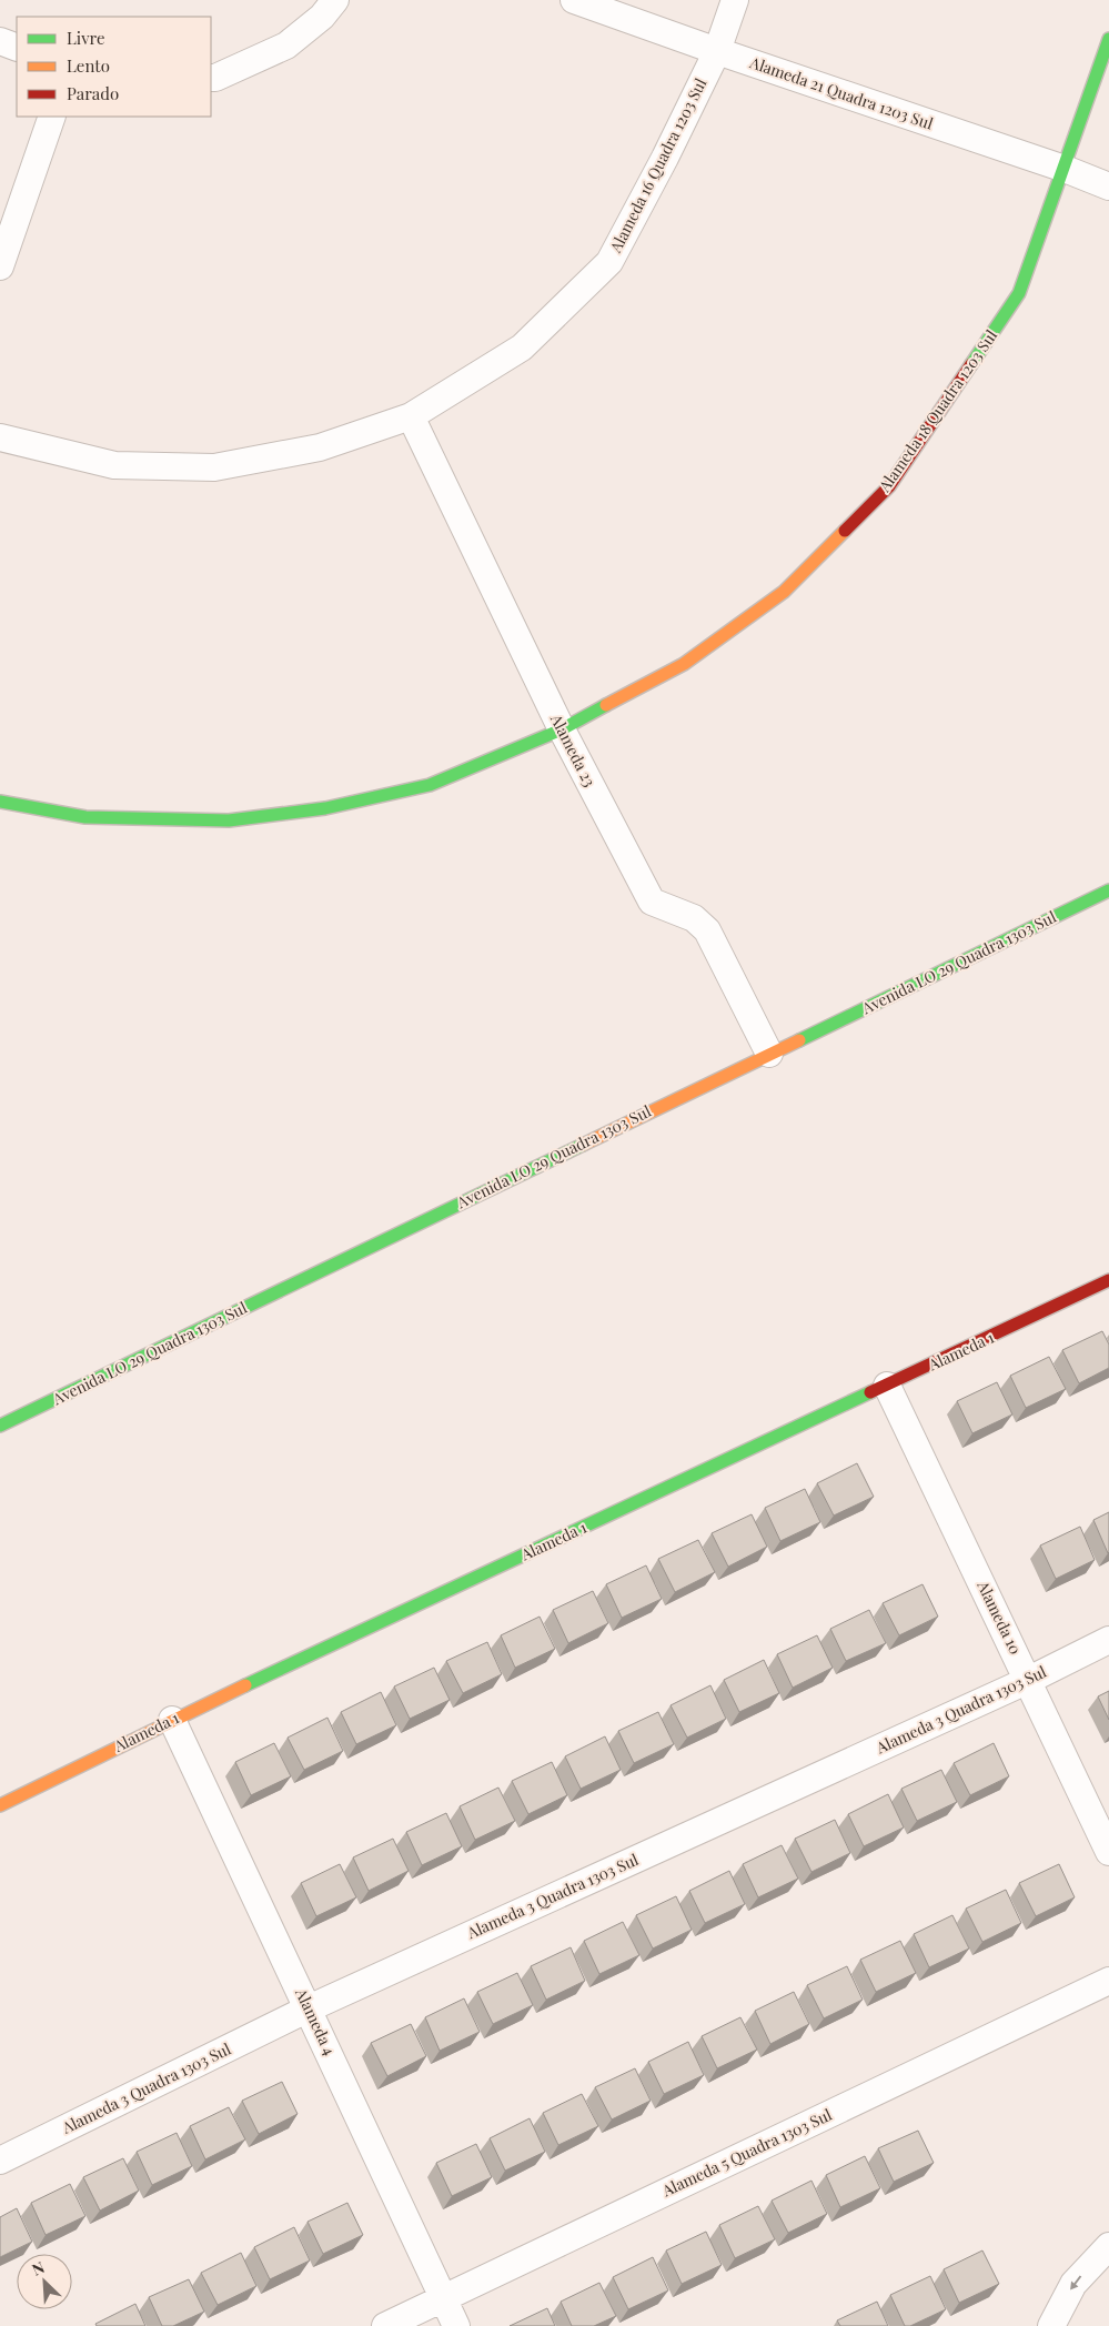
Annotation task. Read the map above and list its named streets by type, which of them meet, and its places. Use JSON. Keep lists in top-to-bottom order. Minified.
{"streets":{"street":["Alameda 21 Quadra 1203 Sul","Alameda 16 Quadra 1203 Sul","Alameda 18 Quadra 1203 Sul","Alameda 23","Avenida LO 29 Quadra 1303 Sul","Alameda 1","Alameda 10","Alameda 3 Quadra 1303 Sul","Alameda 4","Alameda 5 Quadra 1303 Sul"]},"crossings":[["Alameda 21 Quadra 1203 Sul","Alameda 16 Quadra 1203 Sul"],["Alameda 21 Quadra 1203 Sul","Alameda 18 Quadra 1203 Sul"],["Alameda 16 Quadra 1203 Sul","Alameda 23"],["Alameda 18 Quadra 1203 Sul","Alameda 23"],["Alameda 23","Avenida LO 29 Quadra 1303 Sul"],["Alameda 1","Alameda 10"],["Alameda 1","Alameda 4"],["Alameda 10","Alameda 3 Quadra 1303 Sul"],["Alameda 3 Quadra 1303 Sul","Alameda 4"],["Alameda 4","Alameda 5 Quadra 1303 Sul"]],"legend":["Livre","Lento","Parado"],"north":"top left"}
